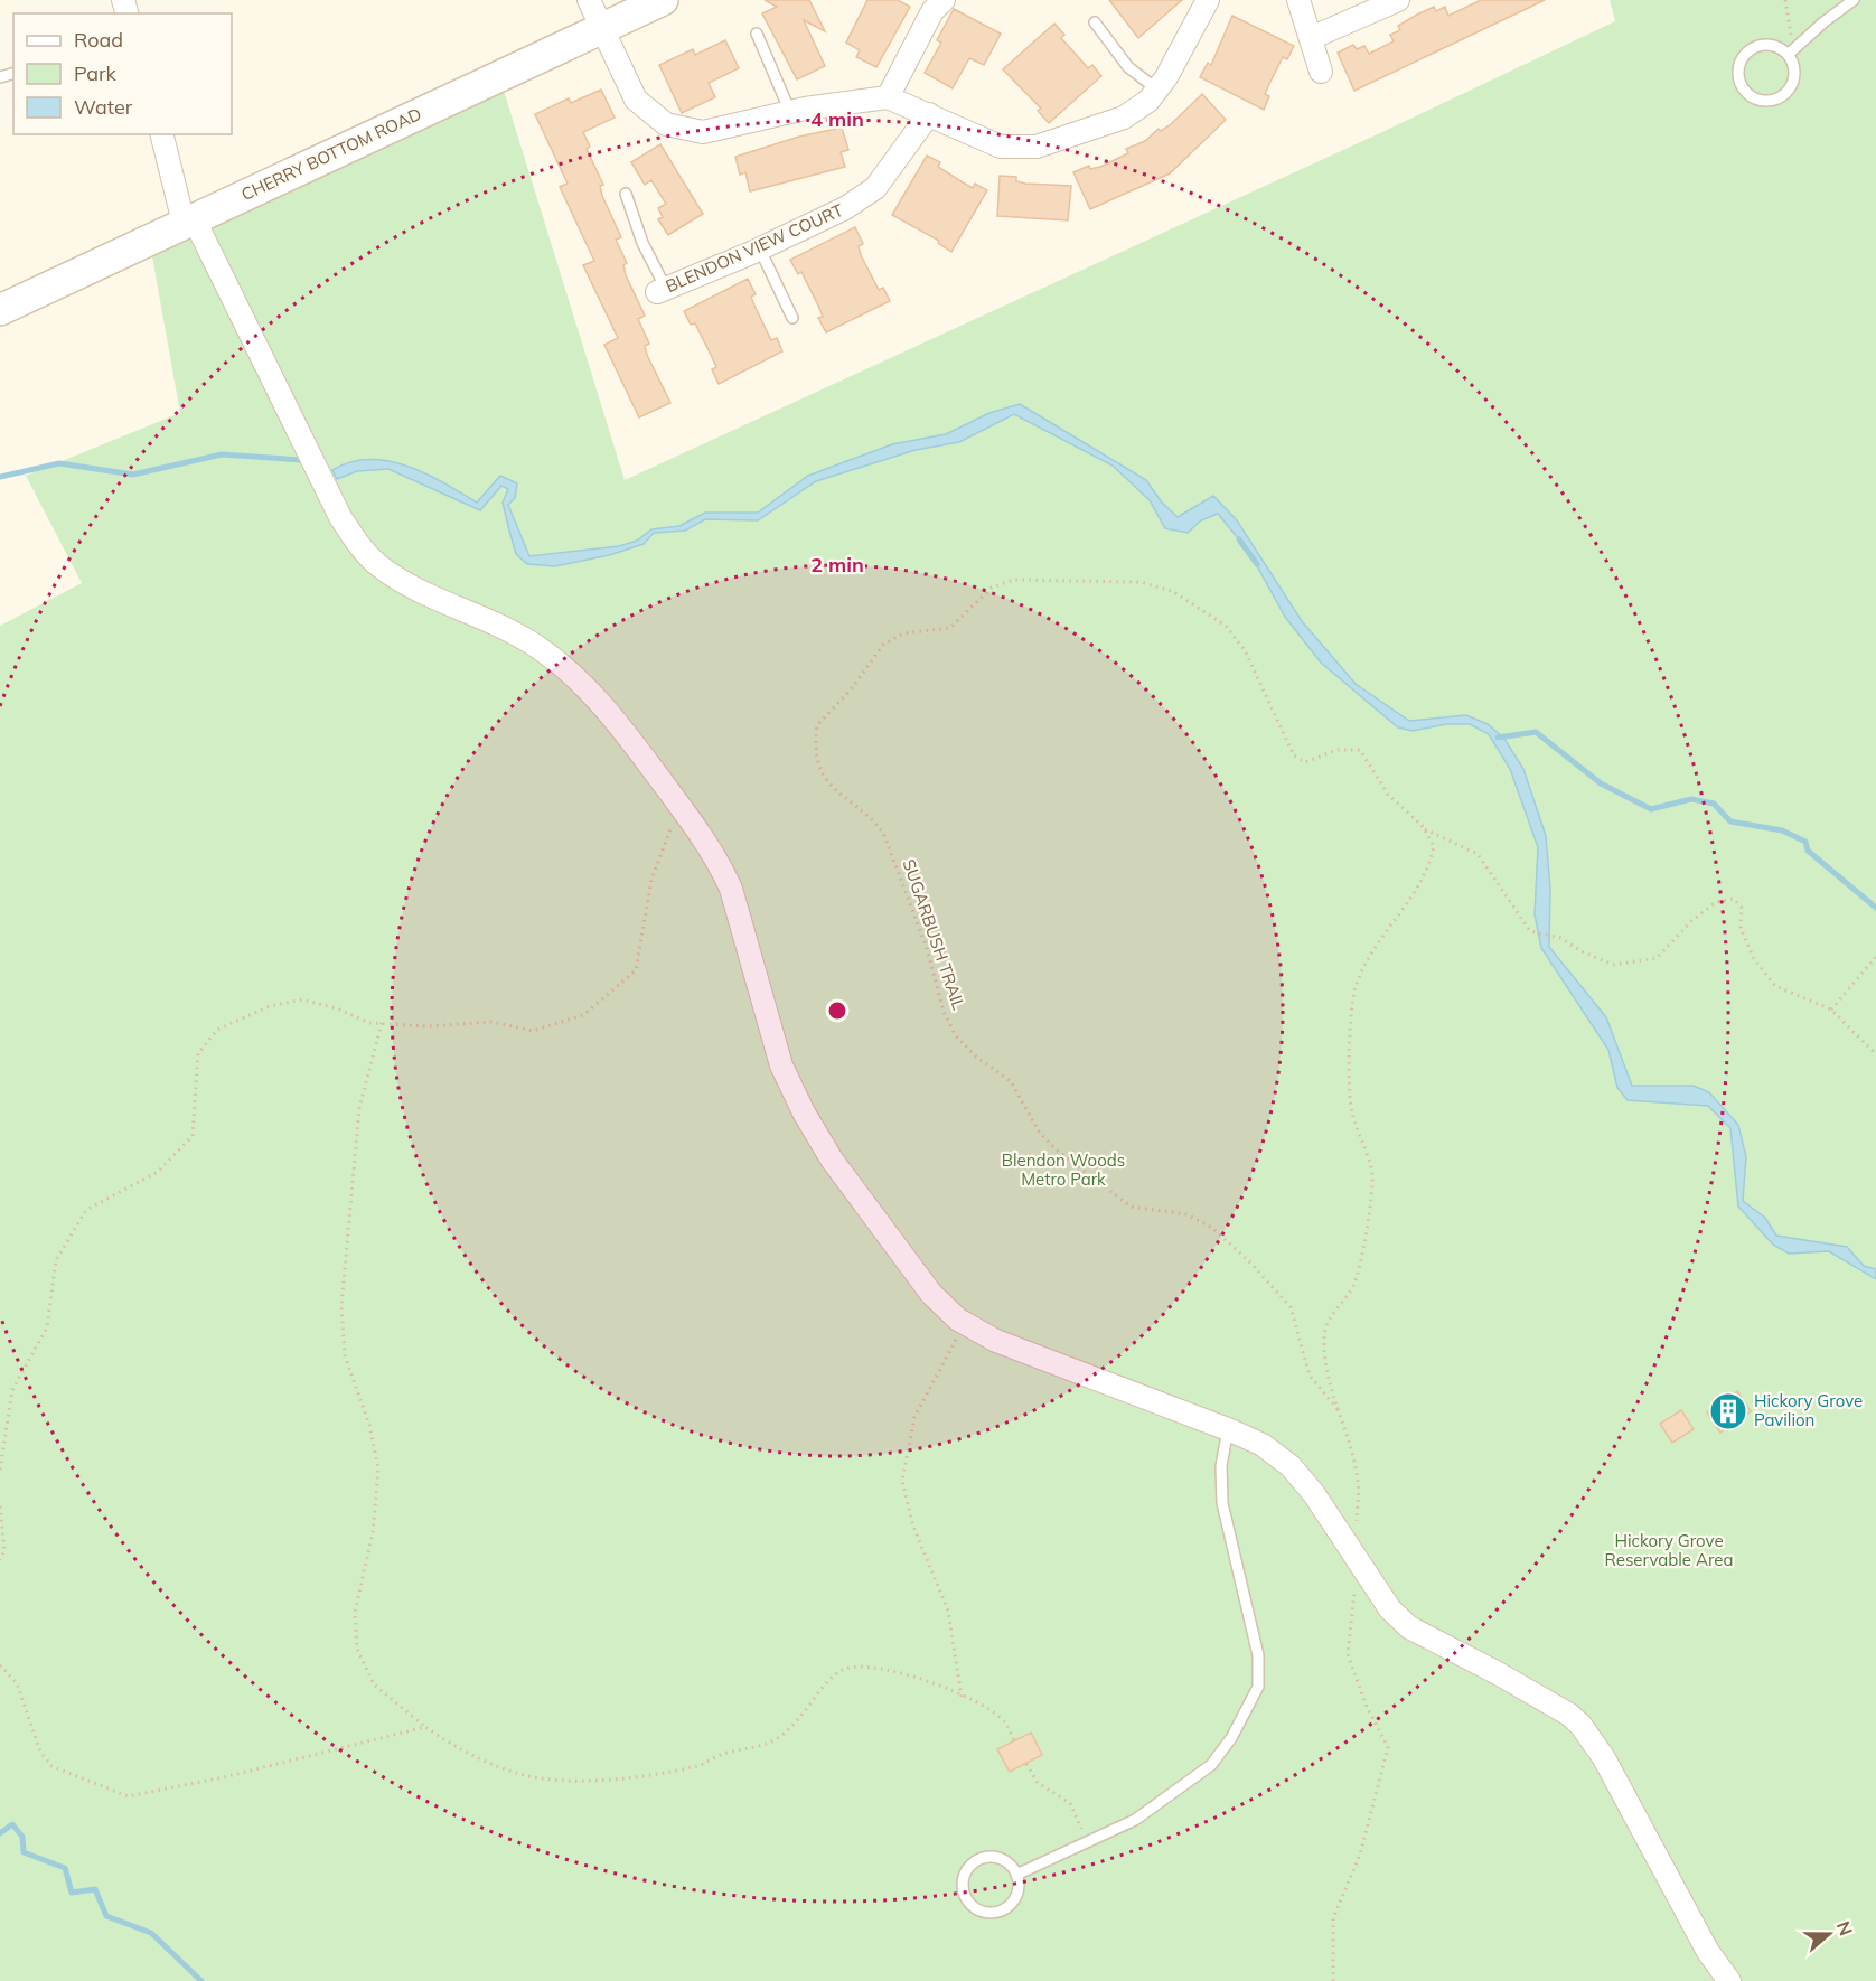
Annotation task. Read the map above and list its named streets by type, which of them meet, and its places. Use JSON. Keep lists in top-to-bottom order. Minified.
{"streets":{"main road":["CHERRY BOTTOM ROAD"],"street":["BLENDON VIEW COURT"],"path":["SUGARBUSH TRAIL"]},"parks":["Blendon Woods Metro Park","Hickory Grove Reservable Area"],"places":{"building":["Hickory Grove Pavilion"]},"legend":["Road","Park","Water"],"north":"right","rings":["4 min","2 min"]}
